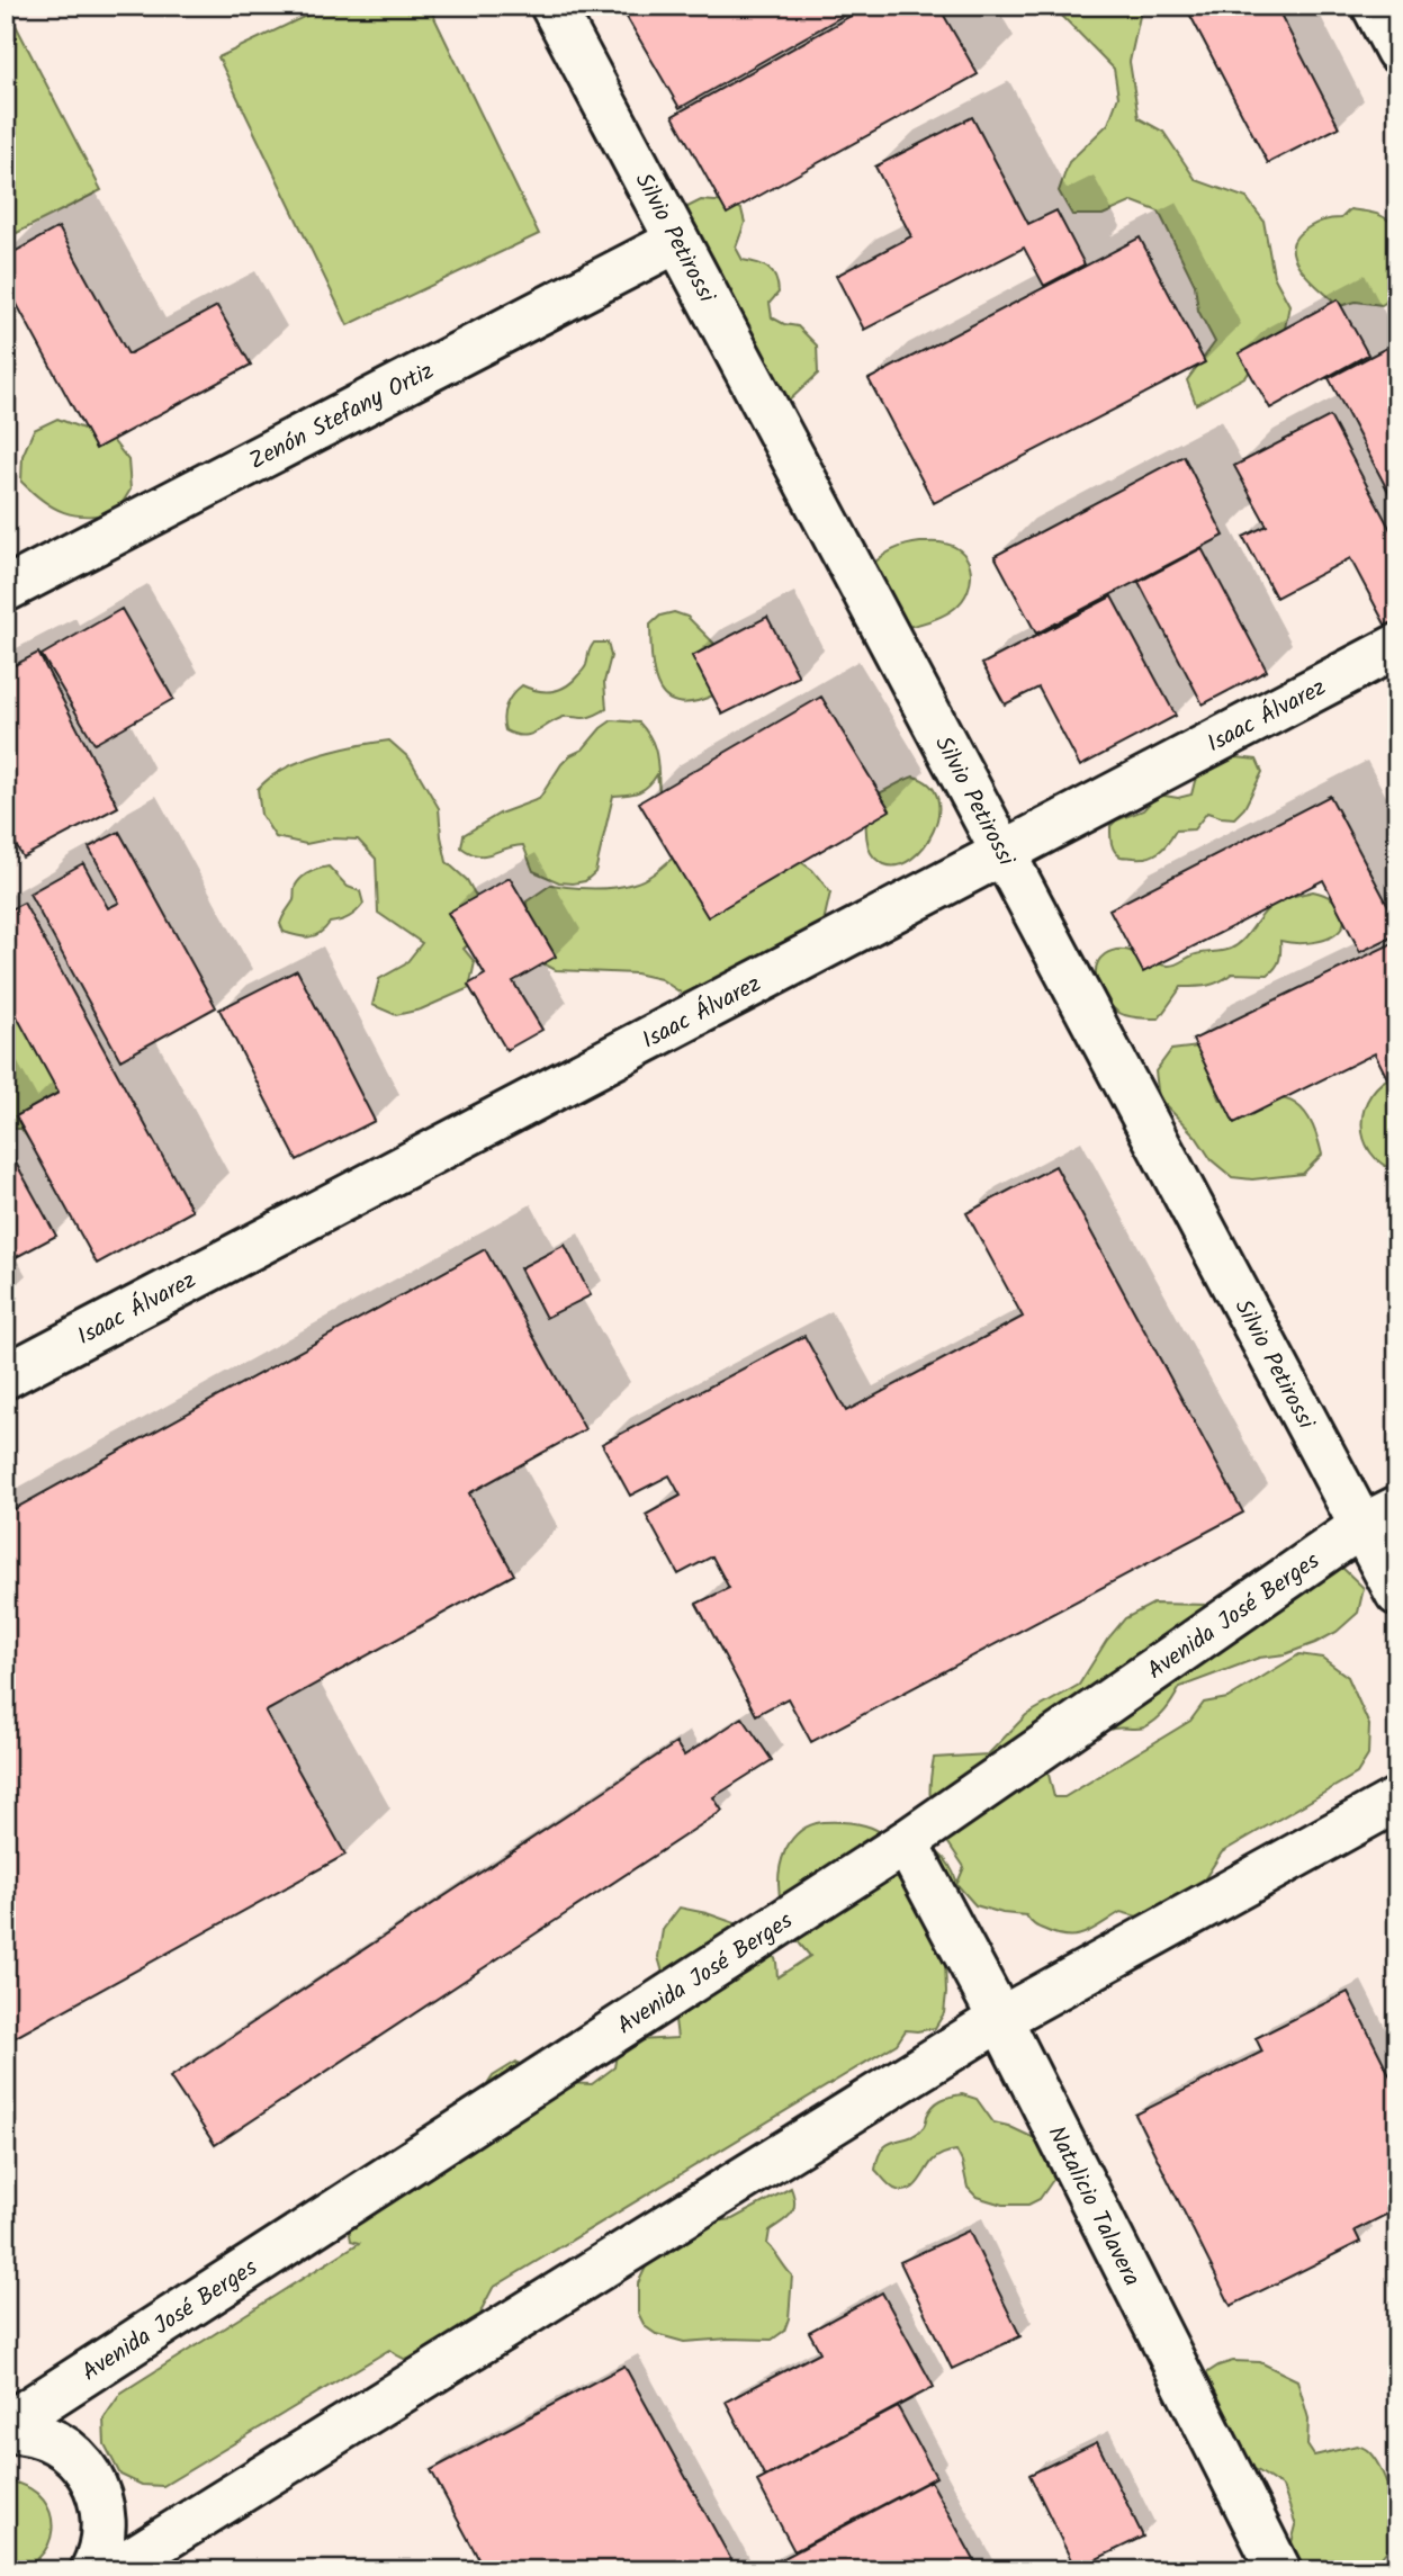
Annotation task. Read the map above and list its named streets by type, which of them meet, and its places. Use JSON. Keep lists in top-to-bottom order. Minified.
{"streets":{"street":["Silvio Petirossi","Zenón Stefany Ortiz","Isaac Álvarez","Avenida José Berges","Natalicio Talavera"]},"crossings":[["Silvio Petirossi","Zenón Stefany Ortiz"],["Silvio Petirossi","Isaac Álvarez"],["Silvio Petirossi","Avenida José Berges"],["Avenida José Berges","Natalicio Talavera"]]}
